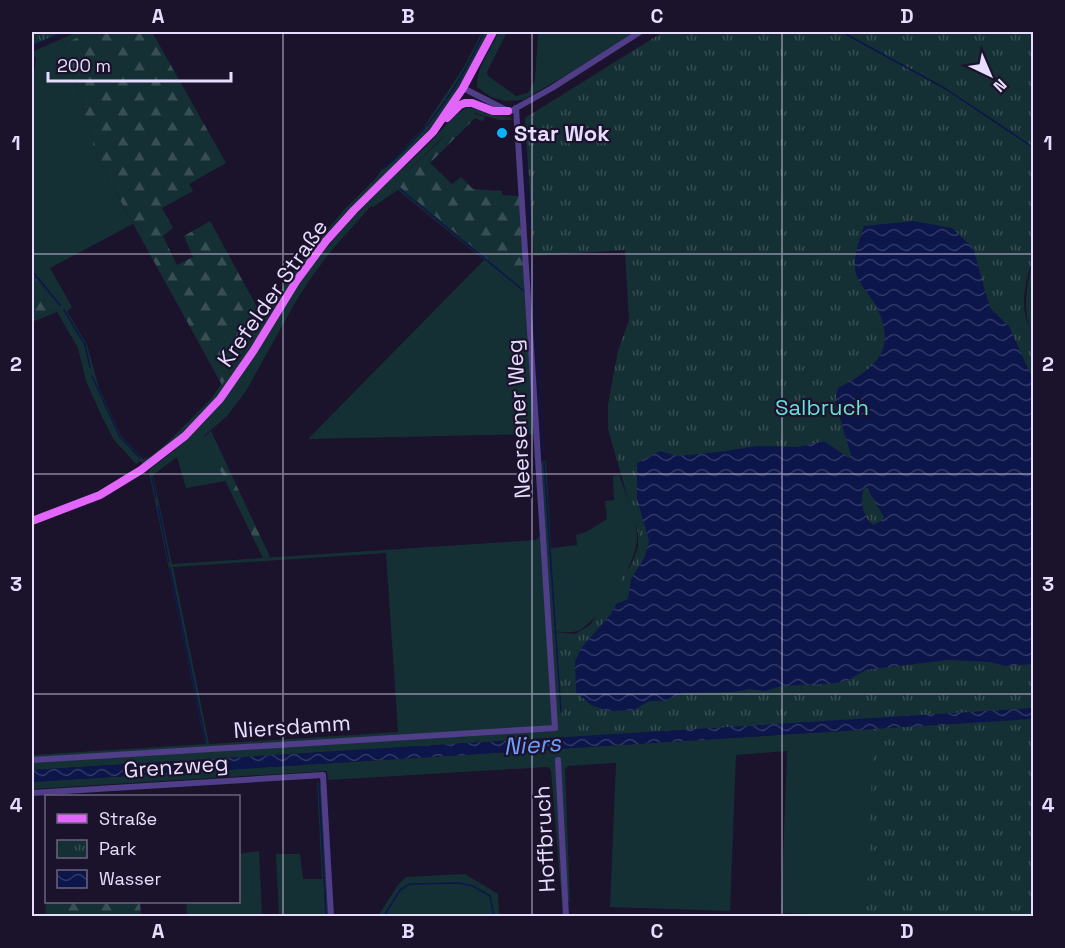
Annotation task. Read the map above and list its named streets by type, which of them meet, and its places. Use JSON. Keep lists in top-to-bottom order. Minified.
{"streets":{"main road":["Krefelder Straße"],"street":["Neersener Weg","Niersdamm","Grenzweg","Hoffbruch"]},"crossings":[["Neersener Weg","Niersdamm"]],"water":["Niers"],"parks":["Salbruch"],"places":["Star Wok"],"legend":["Straße","Park","Wasser"],"scale_bar":"200 m","north":"bottom right","grid":{"columns":["A","B","C","D"],"rows":["1","2","3","4"]}}
